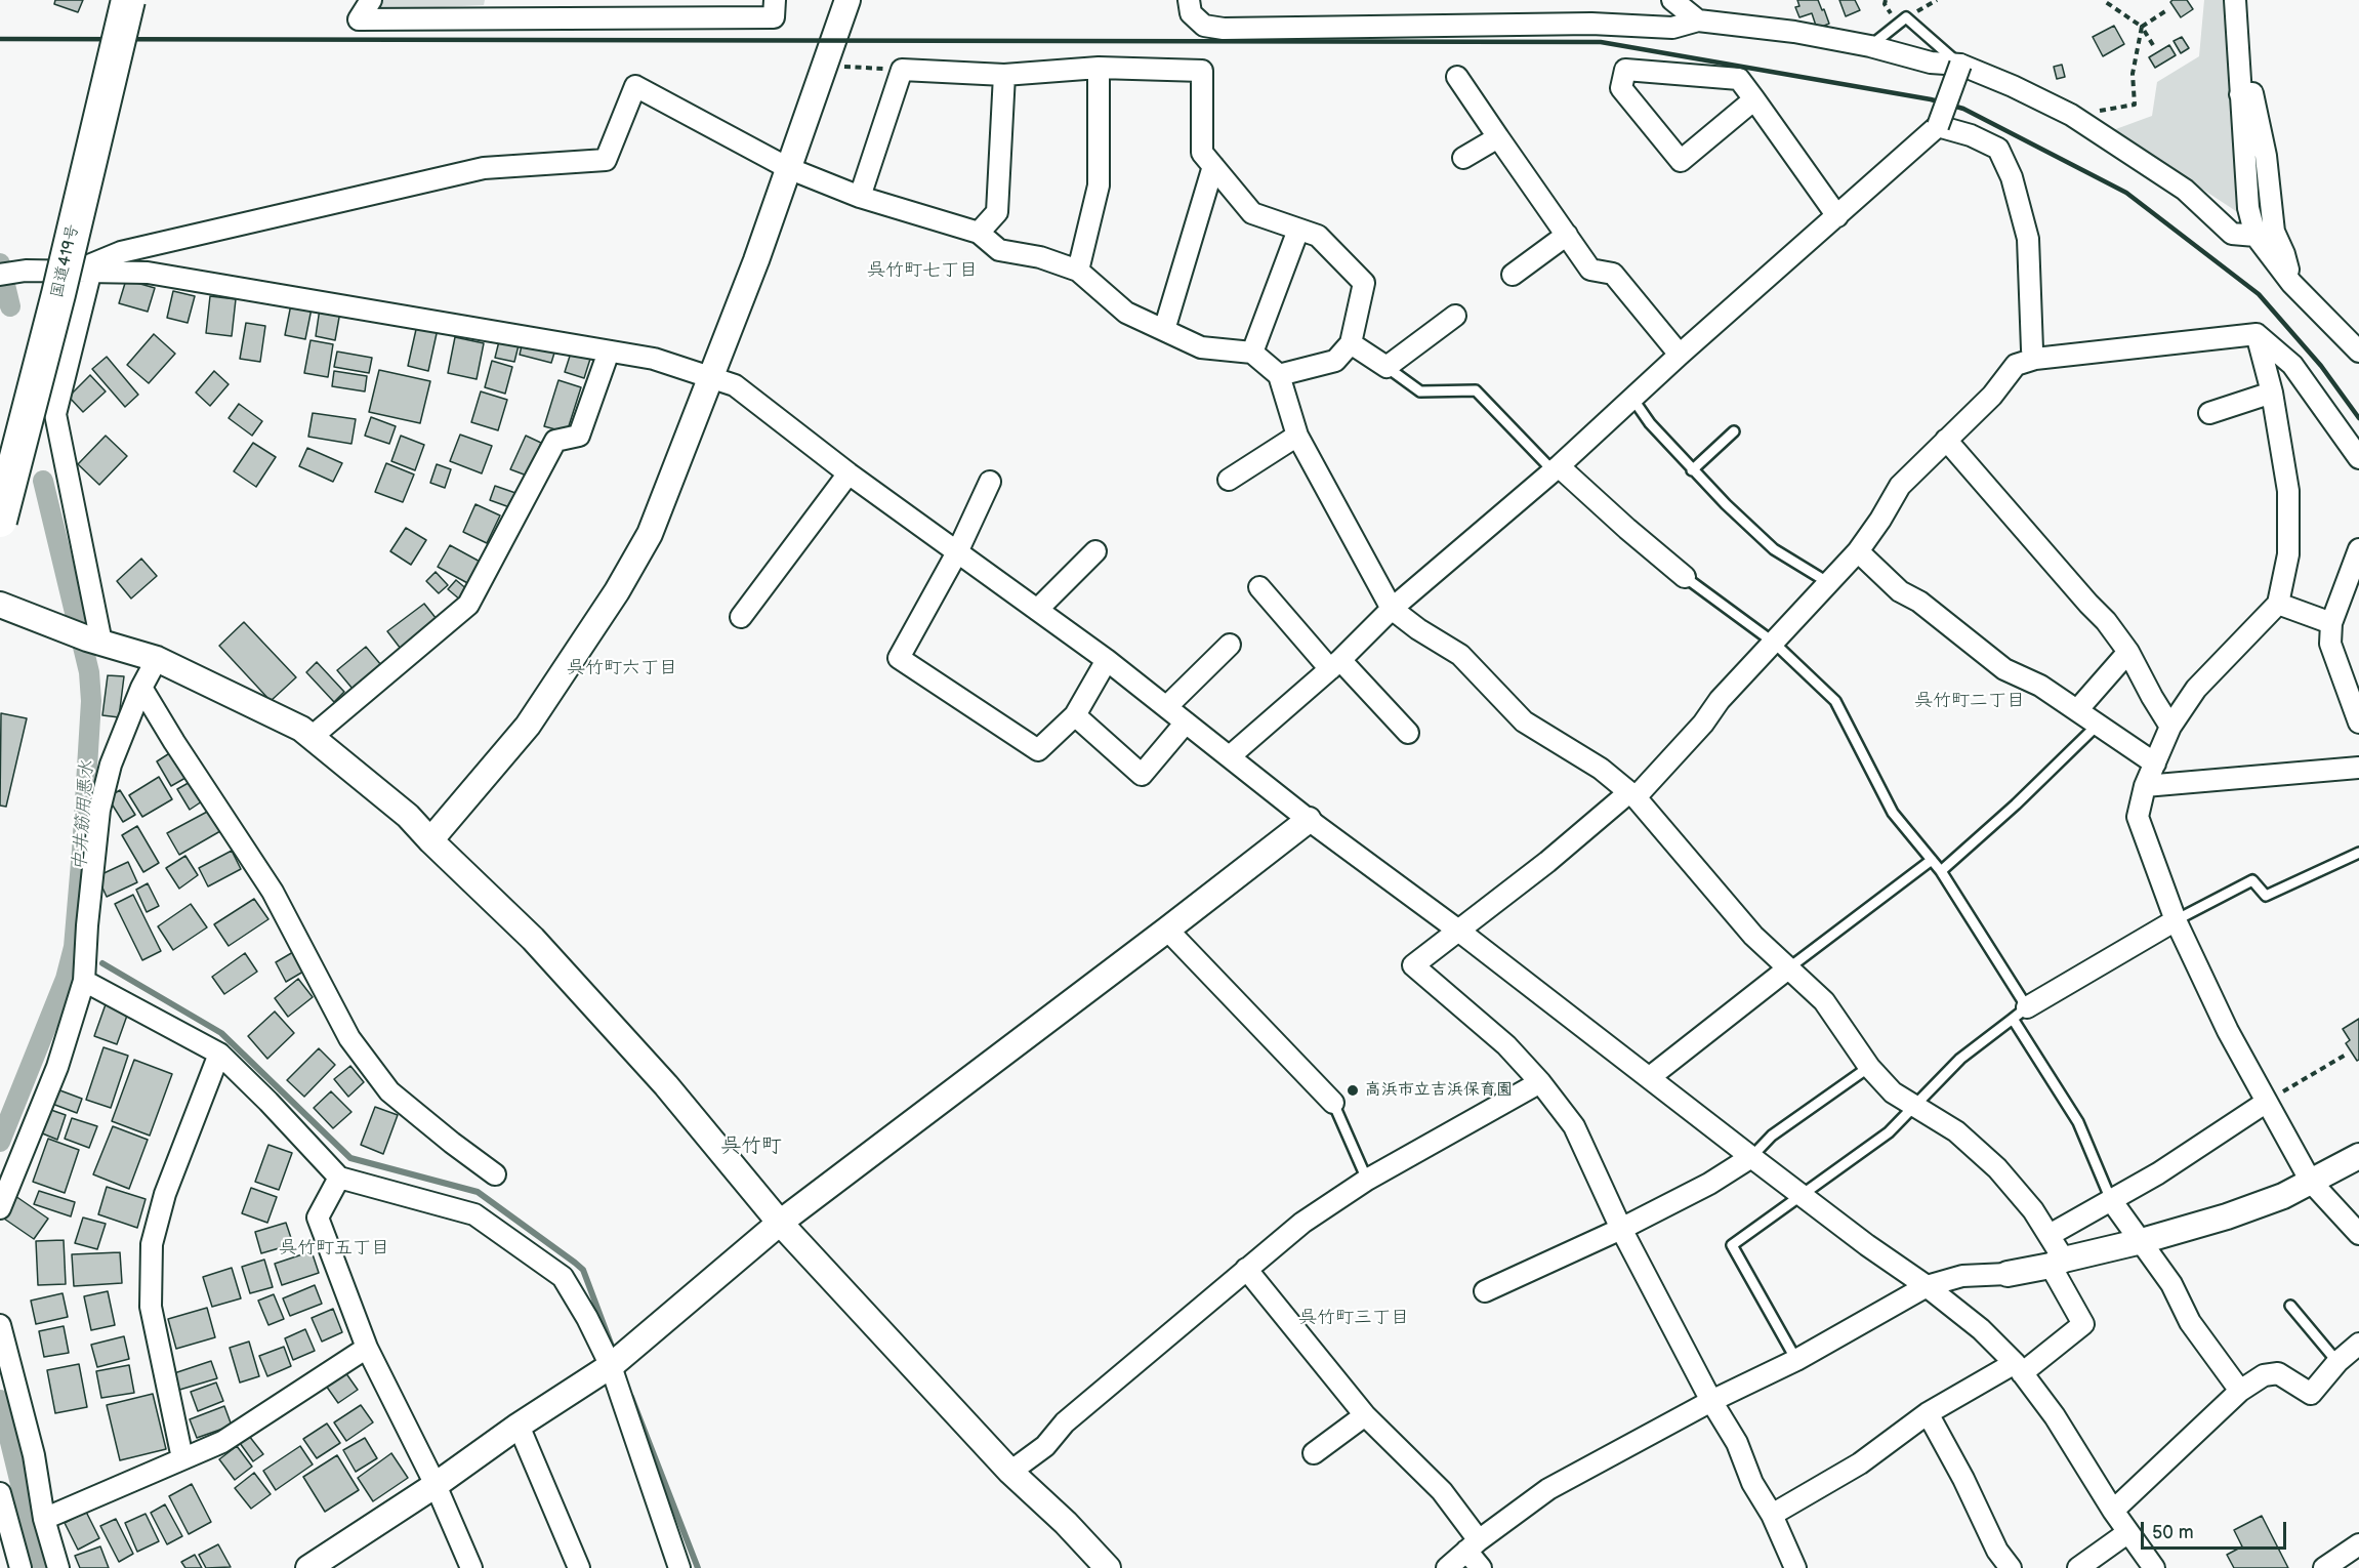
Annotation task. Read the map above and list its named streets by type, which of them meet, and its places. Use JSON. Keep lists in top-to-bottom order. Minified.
{"streets":{"highway":["国道419号"]},"districts":["呉竹町七丁目","呉竹町六丁目","呉竹町二丁目","呉竹町","呉竹町五丁目","呉竹町三丁目"],"water":["中井筋用悪水"],"places":["高浜市立吉浜保育園"],"scale_bar":"50 m"}
